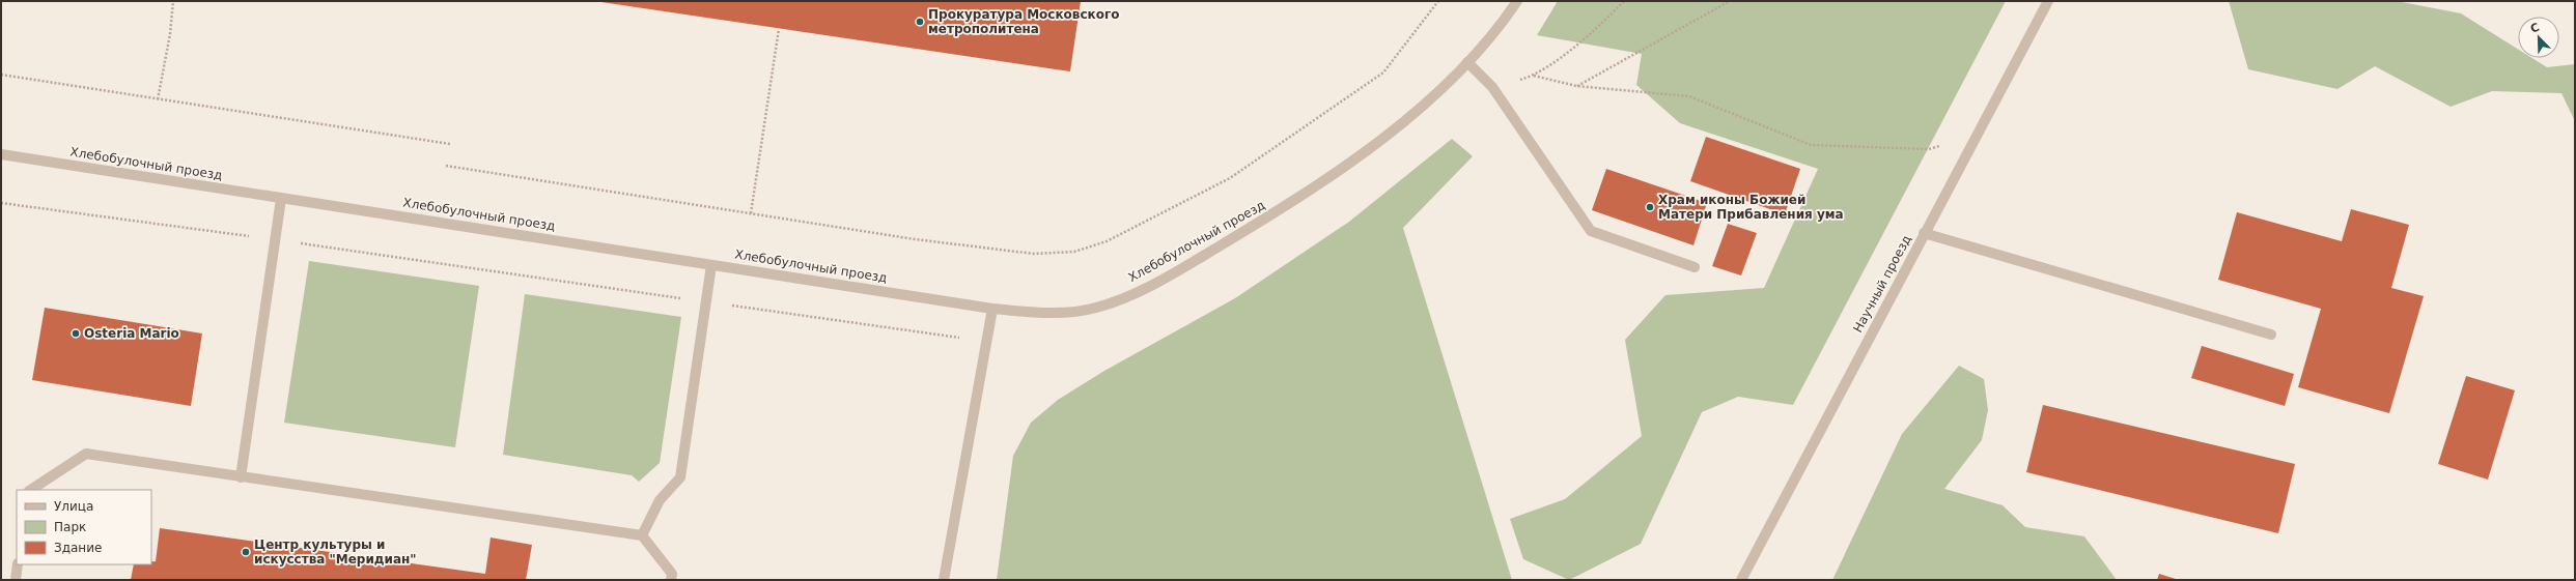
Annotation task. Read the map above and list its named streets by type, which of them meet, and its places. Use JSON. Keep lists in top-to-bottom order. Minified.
{"streets":{"street":["Хлебобулочный проезд","Научный проезд"]},"places":["Прокуратура Московского метрополитена","Храм иконы Божией Матери Прибавления ума","Osteria Mario","Центр культуры и искусства \"Меридиан\""],"legend":["Улица","Парк","Здание"],"north":"top left"}
